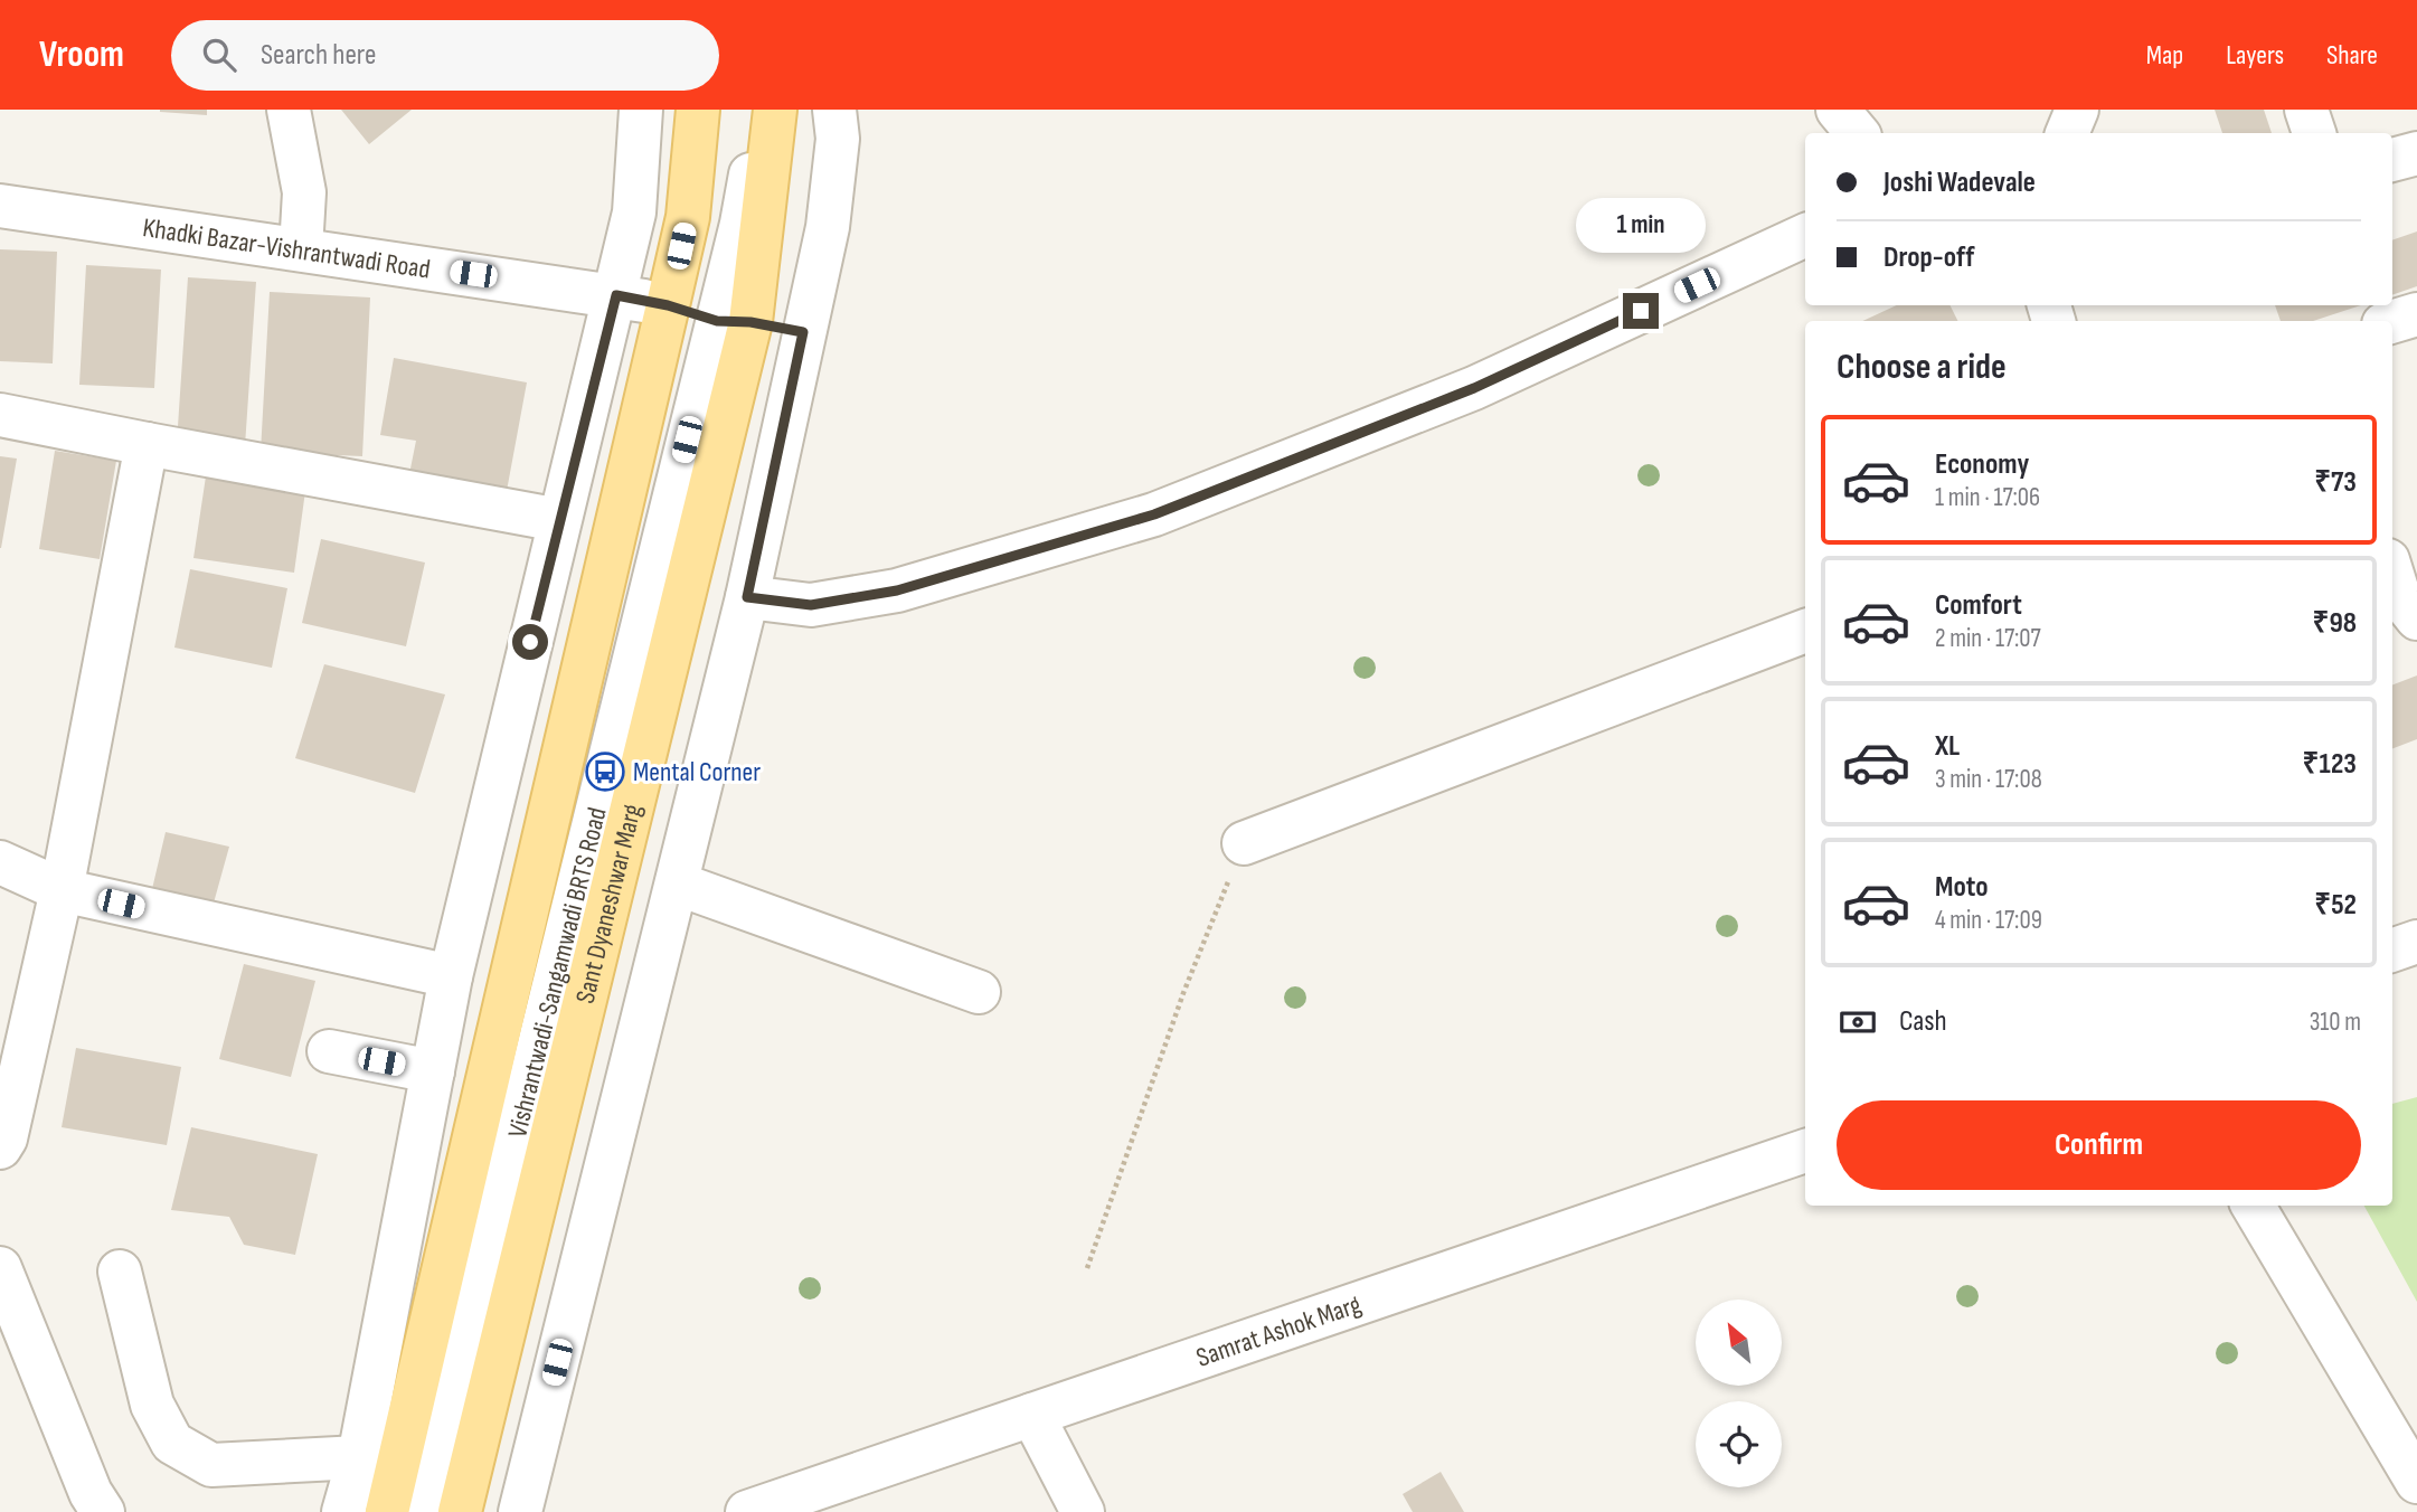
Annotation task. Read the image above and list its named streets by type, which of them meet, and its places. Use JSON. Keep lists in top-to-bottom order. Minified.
{"streets":{"main road":["Sant Dyaneshwar Marg"],"street":["Khadki Bazar-Vishrantwadi Road","Vishrantwadi-Sangamwadi BRTS Road","Samrat Ashok Marg"]},"crossings":[["Khadki Bazar-Vishrantwadi Road","Sant Dyaneshwar Marg"],["Khadki Bazar-Vishrantwadi Road","Vishrantwadi-Sangamwadi BRTS Road"],["Sant Dyaneshwar Marg","Vishrantwadi-Sangamwadi BRTS Road"]],"places":{"bus stop":["Mental Corner"]},"north":"top left","page":{"header":"Vroom","search":"Search here","nav":["Map","Layers","Share"],"banner":["Joshi Wadevale","Drop-off"],"bubble":"1 min","heading":"Choose a ride","list":[{"name":"Economy","note":"1 min · 17:06","value":"₹73"},{"name":"Comfort","note":"2 min · 17:07","value":"₹98"},{"name":"XL","note":"3 min · 17:08","value":"₹123"},{"name":"Moto","note":"4 min · 17:09","value":"₹52"}],"pay":["Cash","310 m"],"buttons":"Confirm"}}
